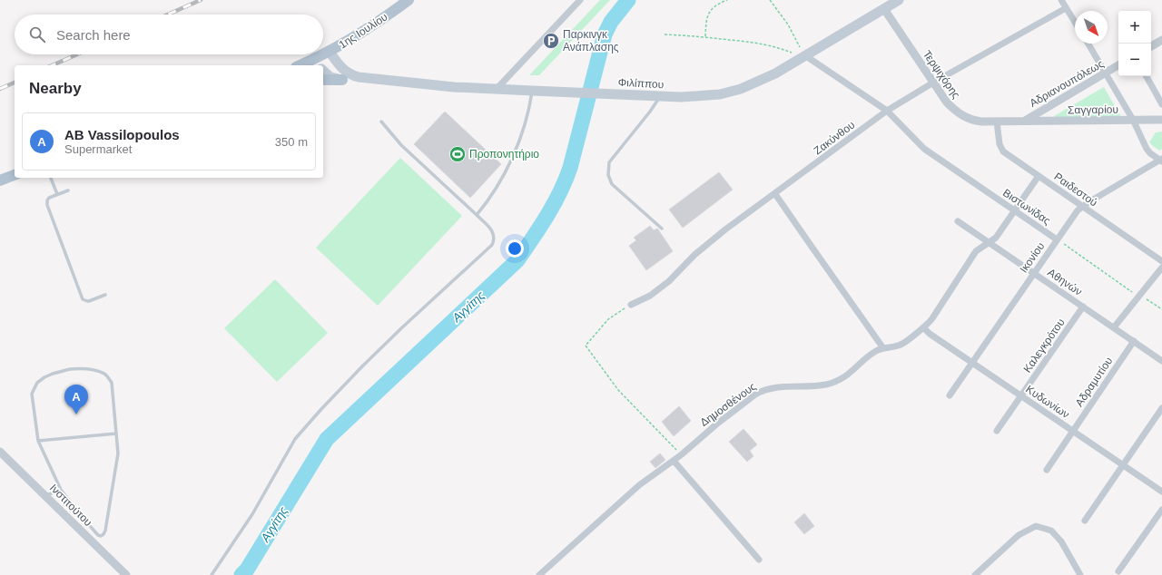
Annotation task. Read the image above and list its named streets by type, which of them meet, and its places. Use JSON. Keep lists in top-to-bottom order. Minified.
{"streets":{"main road":["1ης Ιουλίου","Φιλίππου"],"street":["Τερψιχόρης","Αδριανουπόλεως","Σαγγαρίου","Ζακύνθου","Ραιδεστού","Βιστωνίδας","Ικονίου","Αθηνών","Καλεγκρότου","Αδραμυτίου","Κυδωνίων","Δημοσθένους","Ινστιτούτου"]},"crossings":[["1ης Ιουλίου","Φιλίππου"],["Τερψιχόρης","Φιλίππου"],["Τερψιχόρης","Αδριανουπόλεως"],["Τερψιχόρης","Σαγγαρίου"],["Τερψιχόρης","Ζακύνθου"],["Τερψιχόρης","Ραιδεστού"],["Φιλίππου","Βιστωνίδας"],["Αδριανουπόλεως","Σαγγαρίου"],["Ζακύνθου","Βιστωνίδας"],["Ραιδεστού","Ικονίου"],["Ραιδεστού","Δημοσθένους"],["Βιστωνίδας","Ικονίου"],["Βιστωνίδας","Δημοσθένους"],["Ικονίου","Αθηνών"],["Ικονίου","Κυδωνίων"],["Αθηνών","Καλεγκρότου"],["Αθηνών","Αδραμυτίου"],["Αθηνών","Δημοσθένους"],["Καλεγκρότου","Κυδωνίων"],["Αδραμυτίου","Κυδωνίων"],["Κυδωνίων","Δημοσθένους"]],"water":["Αγγίτης"],"places":{"parking":["Παρκινγκ Ανάπλασης"],"sports":["Προπονητήριο"]},"north":"bottom right","page":{"map_buttons":["+","−"],"search":"Search here","heading":"Nearby","list":[{"mark":"A","name":"AB Vassilopoulos","note":"Supermarket","value":"350 m"}],"pins":"A"}}
